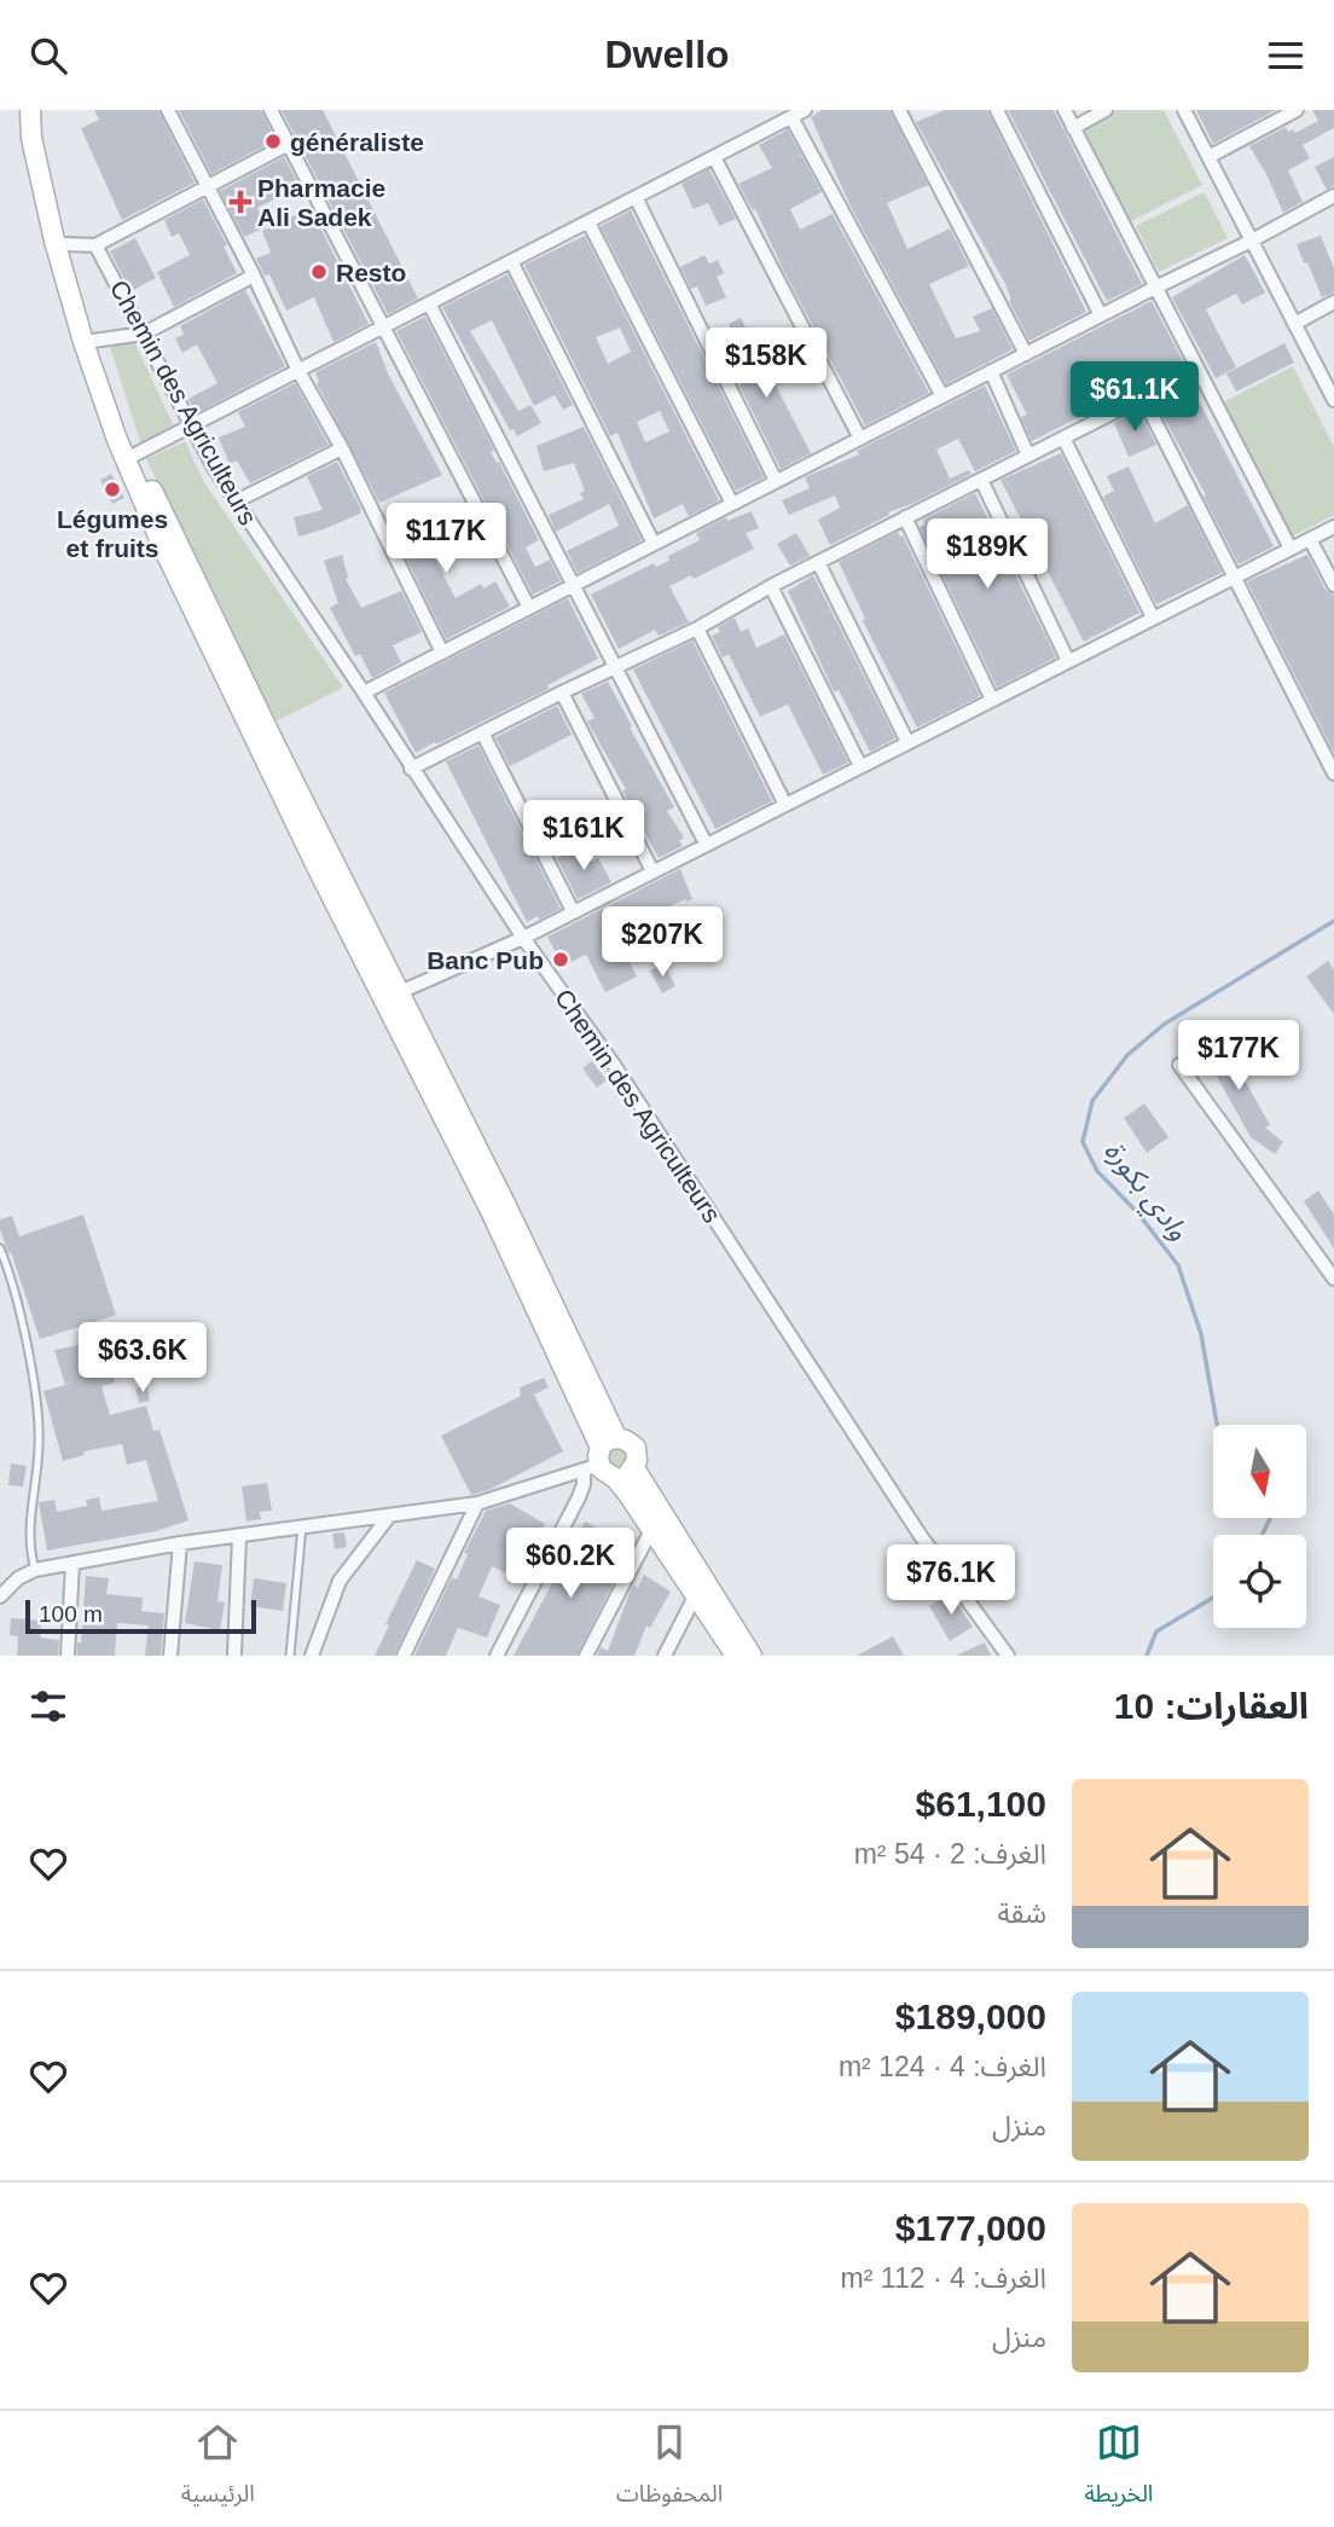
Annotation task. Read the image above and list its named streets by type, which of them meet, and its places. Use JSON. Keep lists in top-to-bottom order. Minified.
{"streets":{"street":["Chemin des Agriculteurs"]},"water":["وادي بكورة"],"places":{"other":["généraliste","Resto","Légumes et fruits","Banc Pub"],"health":["Pharmacie Ali Sadek"]},"scale_bar":"100 m","north":"bottom","page":{"header":"Dwello","price":["$158K","$61.1K","$117K","$189K","$161K","$207K","$177K","$63.6K","$60.2K","$76.1K"],"scale":"100 m","heading":"العقارات: 10","list":[{"name":"$61,100","note":"الغرف: 2 · 54 m² · شقة"},{"name":"$189,000","note":"الغرف: 4 · 124 m² · منزل"},{"name":"$177,000","note":"الغرف: 4 · 112 m² · منزل"}],"tabs":["الخريطة","المحفوظات","الرئيسية"]}}
